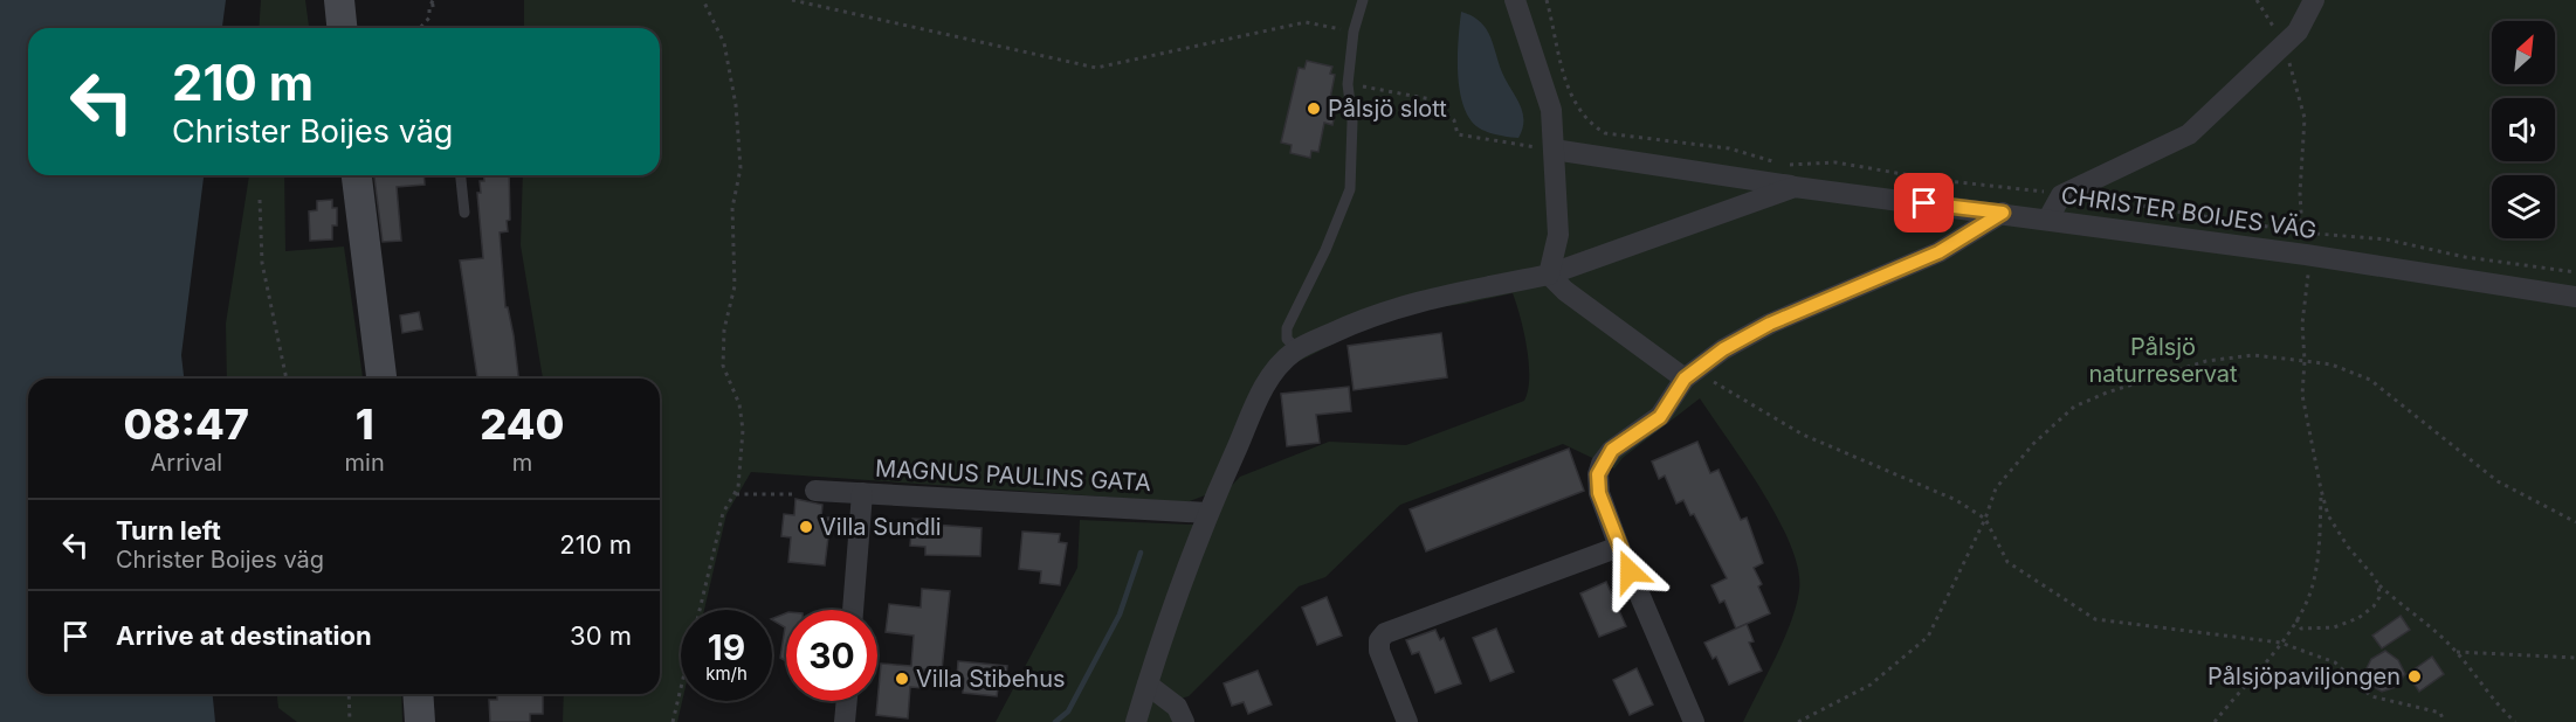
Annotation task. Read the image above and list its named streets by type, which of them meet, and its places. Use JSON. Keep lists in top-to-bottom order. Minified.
{"streets":{"street":["CHRISTER BOIJES VÄG","MAGNUS PAULINS GATA"]},"parks":["Pålsjö naturreservat"],"places":["Pålsjö slott","Villa Sundli","Pålsjöpaviljongen","Villa Stibehus"],"north":"top right","page":{"turn":["210 m","Christer Boijes väg"],"eta":["08:47","Arrival","1","min","240","m"],"list":[{"name":"Turn left","note":"Christer Boijes väg","value":"210 m"},{"name":"Arrive at destination","value":"30 m"}],"speed":"19 km/h","limit":"30"}}
